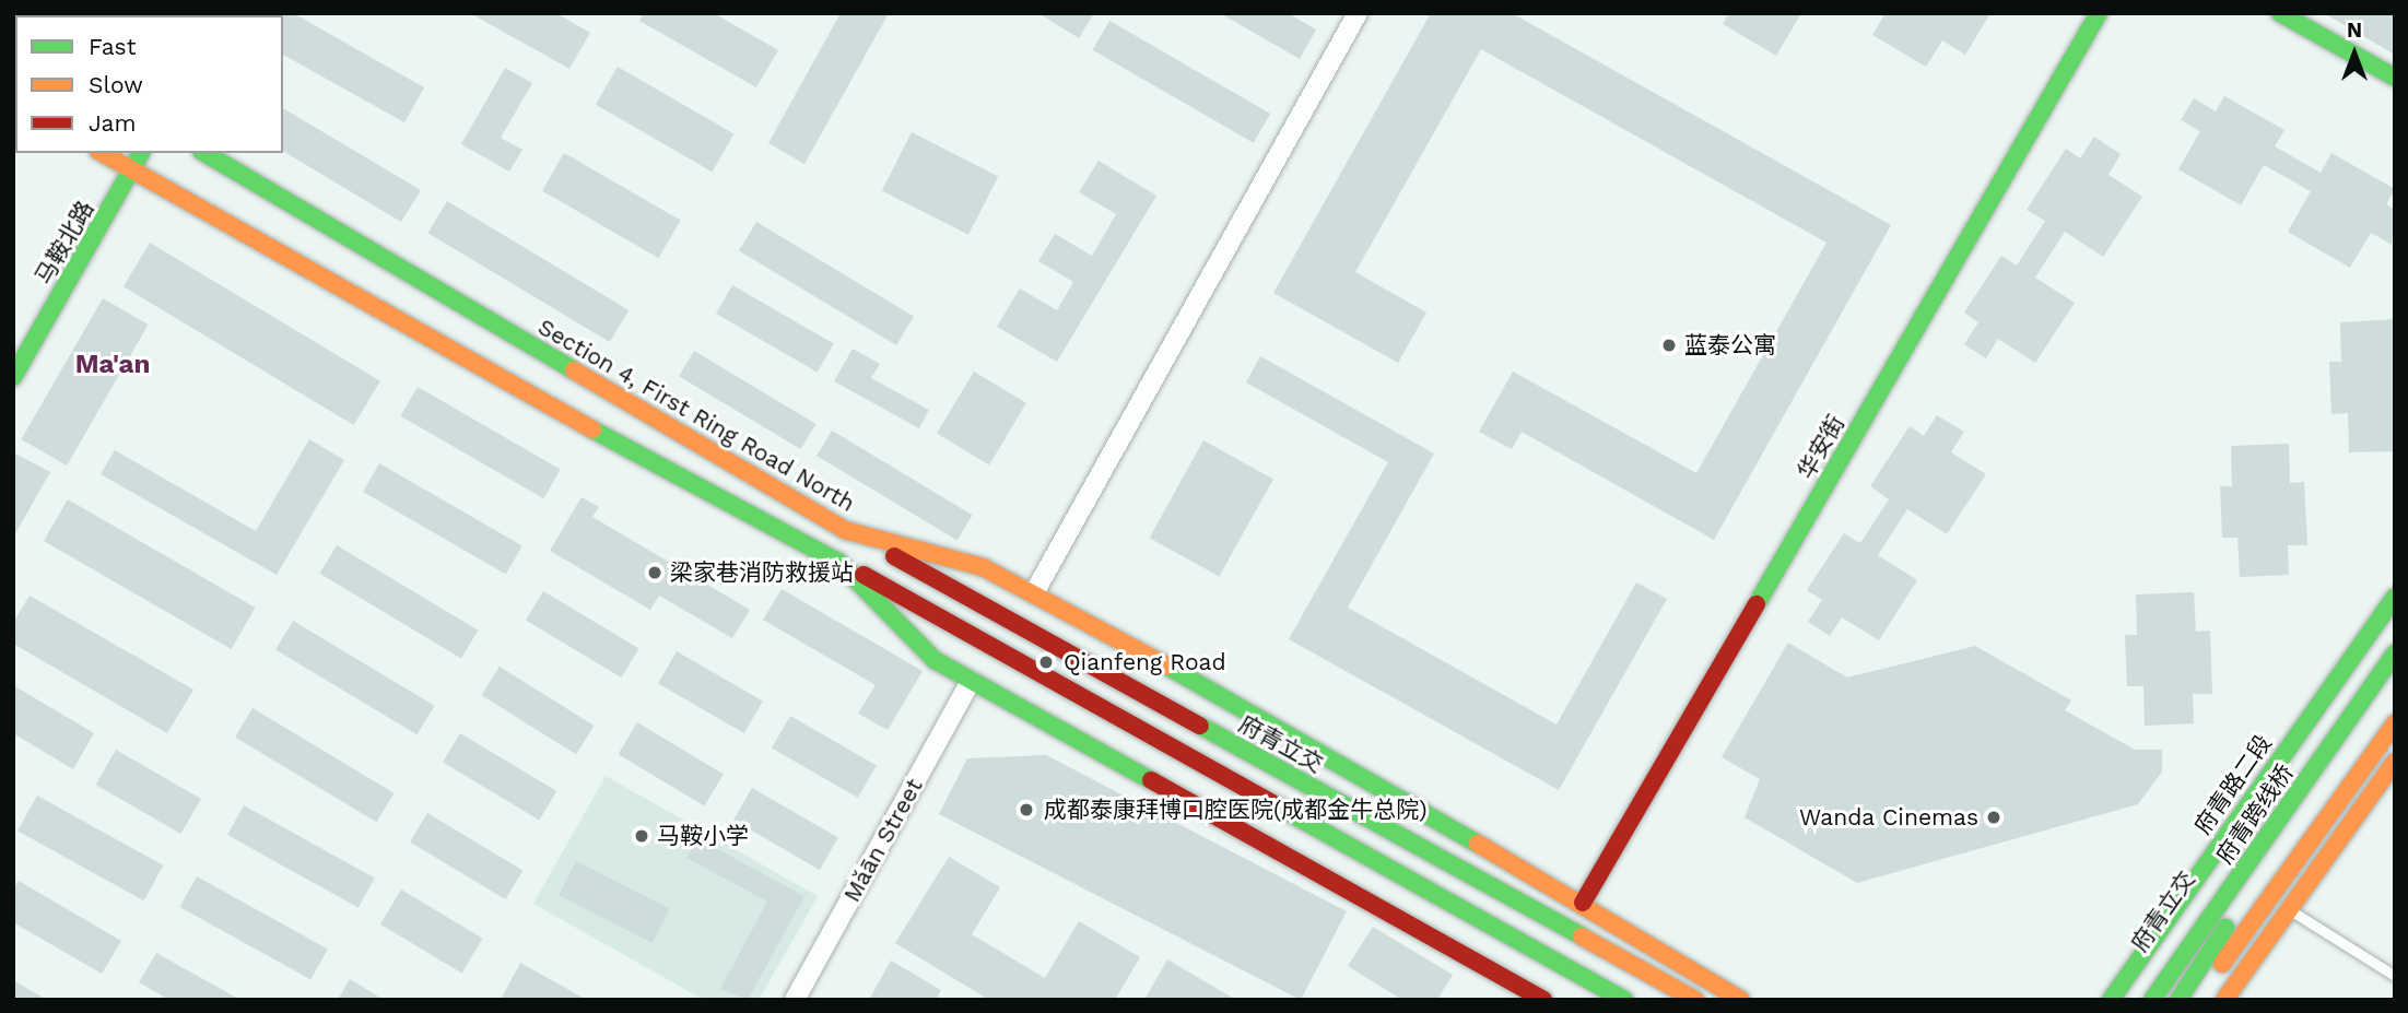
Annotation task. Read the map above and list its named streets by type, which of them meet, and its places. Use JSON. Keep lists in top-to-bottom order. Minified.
{"streets":{"main road":["马鞍北路","Section 4, First Ring Road North","华安街","府青立交","府青路二段","府青跨线桥"],"street":["Mǎān Street"]},"crossings":[["Section 4, First Ring Road North","华安街"],["Section 4, First Ring Road North","府青立交"]],"districts":["Ma'an"],"places":["蓝泰公寓","梁家巷消防救援站","Qianfeng Road","成都泰康拜博口腔医院(成都金牛总院)","Wanda Cinemas","马鞍小学"],"legend":["Fast","Slow","Jam"],"north":"top"}
